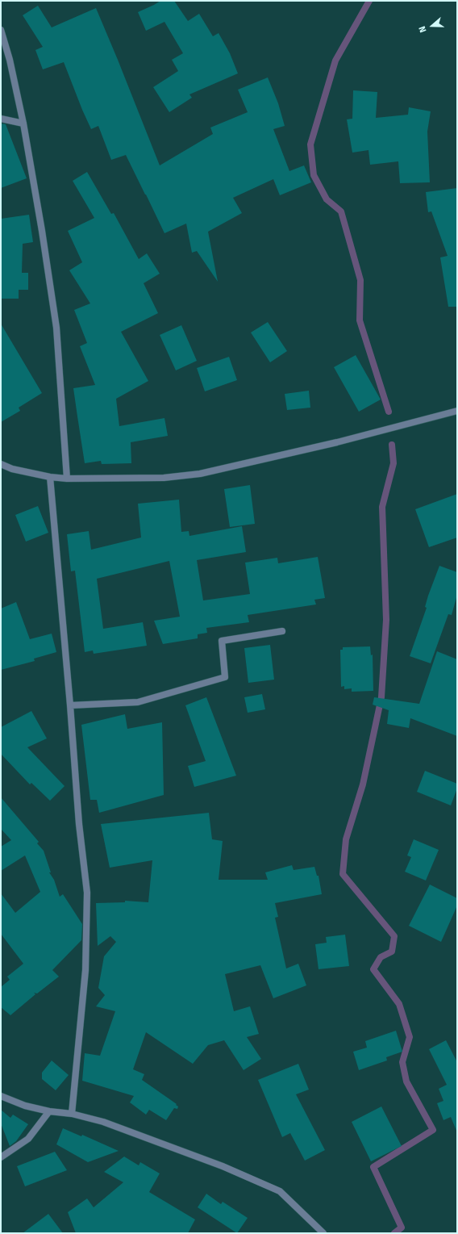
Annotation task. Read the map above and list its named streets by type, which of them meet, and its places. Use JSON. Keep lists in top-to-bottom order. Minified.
{"north":"left"}
